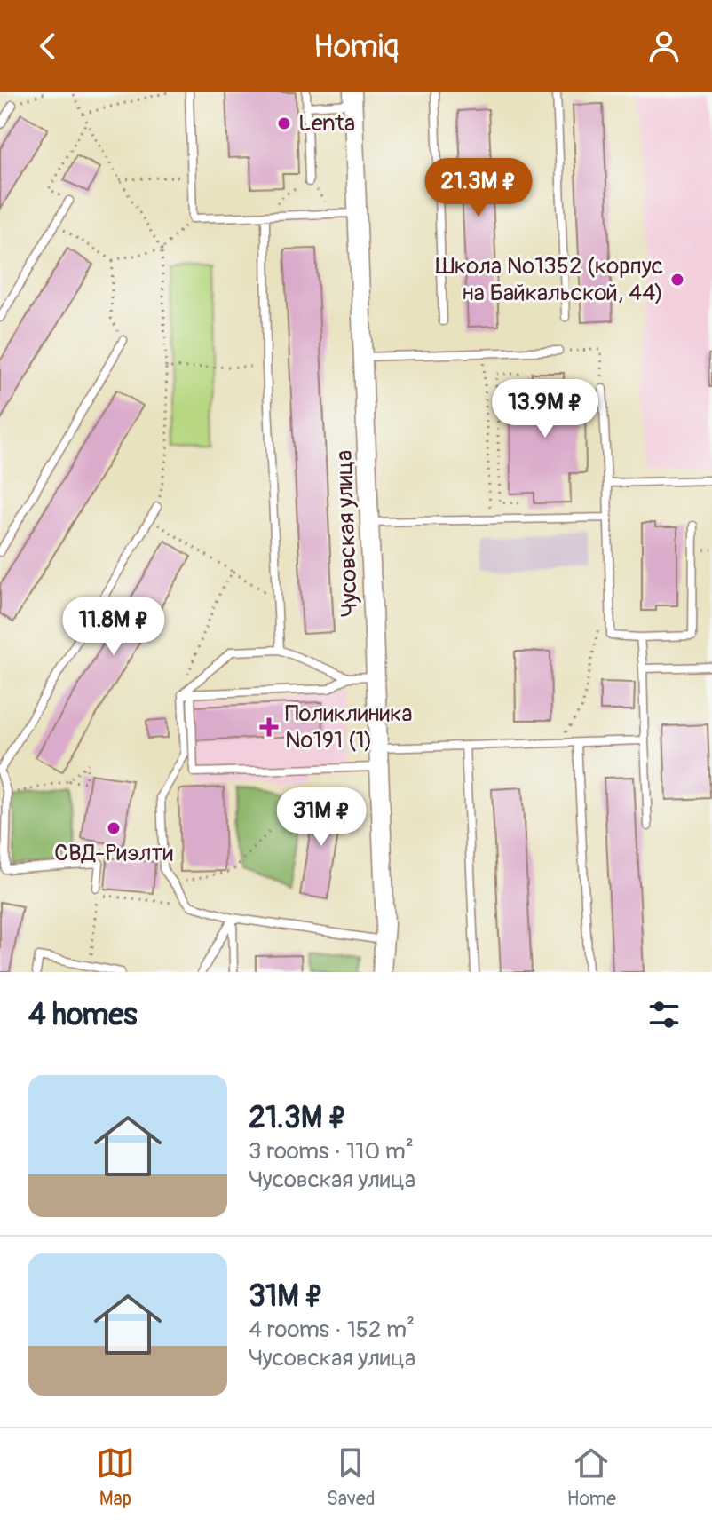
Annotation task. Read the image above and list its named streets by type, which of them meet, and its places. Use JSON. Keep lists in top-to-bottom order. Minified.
{"streets":{"street":["Чусовская улица"]},"places":{"other":["Lenta","Школа №1352 (корпус на Байкальской, 44)","СВД-Риэлти"],"health":["Поликлиника №191 (1)"]},"page":{"header":"Homiq","price":["21.3M ₽","13.9M ₽","11.8M ₽","31M ₽"],"heading":"4 homes","list":[{"name":"21.3M ₽","note":"3 rooms · 110 m² · Чусовская улица"},{"name":"31M ₽","note":"4 rooms · 152 m² · Чусовская улица"}],"tabs":["Map","Saved","Home"]}}
